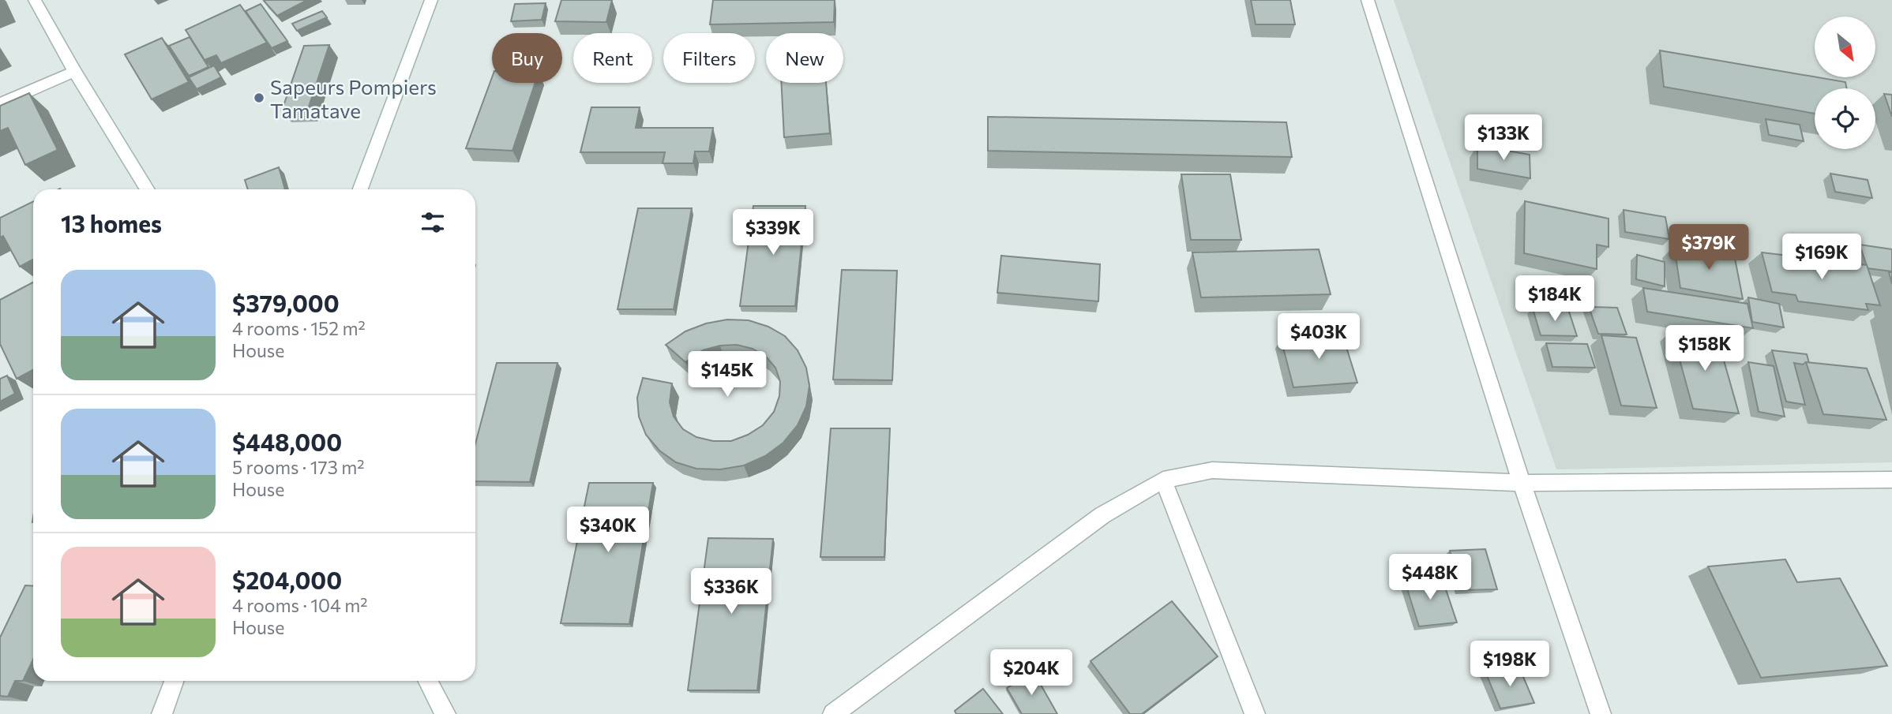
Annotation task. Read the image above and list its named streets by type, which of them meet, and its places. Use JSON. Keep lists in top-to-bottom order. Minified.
{"places":["Sapeurs Pompiers Tamatave"],"north":"bottom right","page":{"chip":["Buy","Rent","Filters","New"],"price":["$133K","$339K","$379K","$169K","$184K","$403K","$158K","$145K","$340K","$448K","$336K","$198K","$204K"],"heading":"13 homes","list":[{"name":"$379,000","note":"4 rooms · 152 m² · House"},{"name":"$448,000","note":"5 rooms · 173 m² · House"},{"name":"$204,000","note":"4 rooms · 104 m² · House"}]}}
